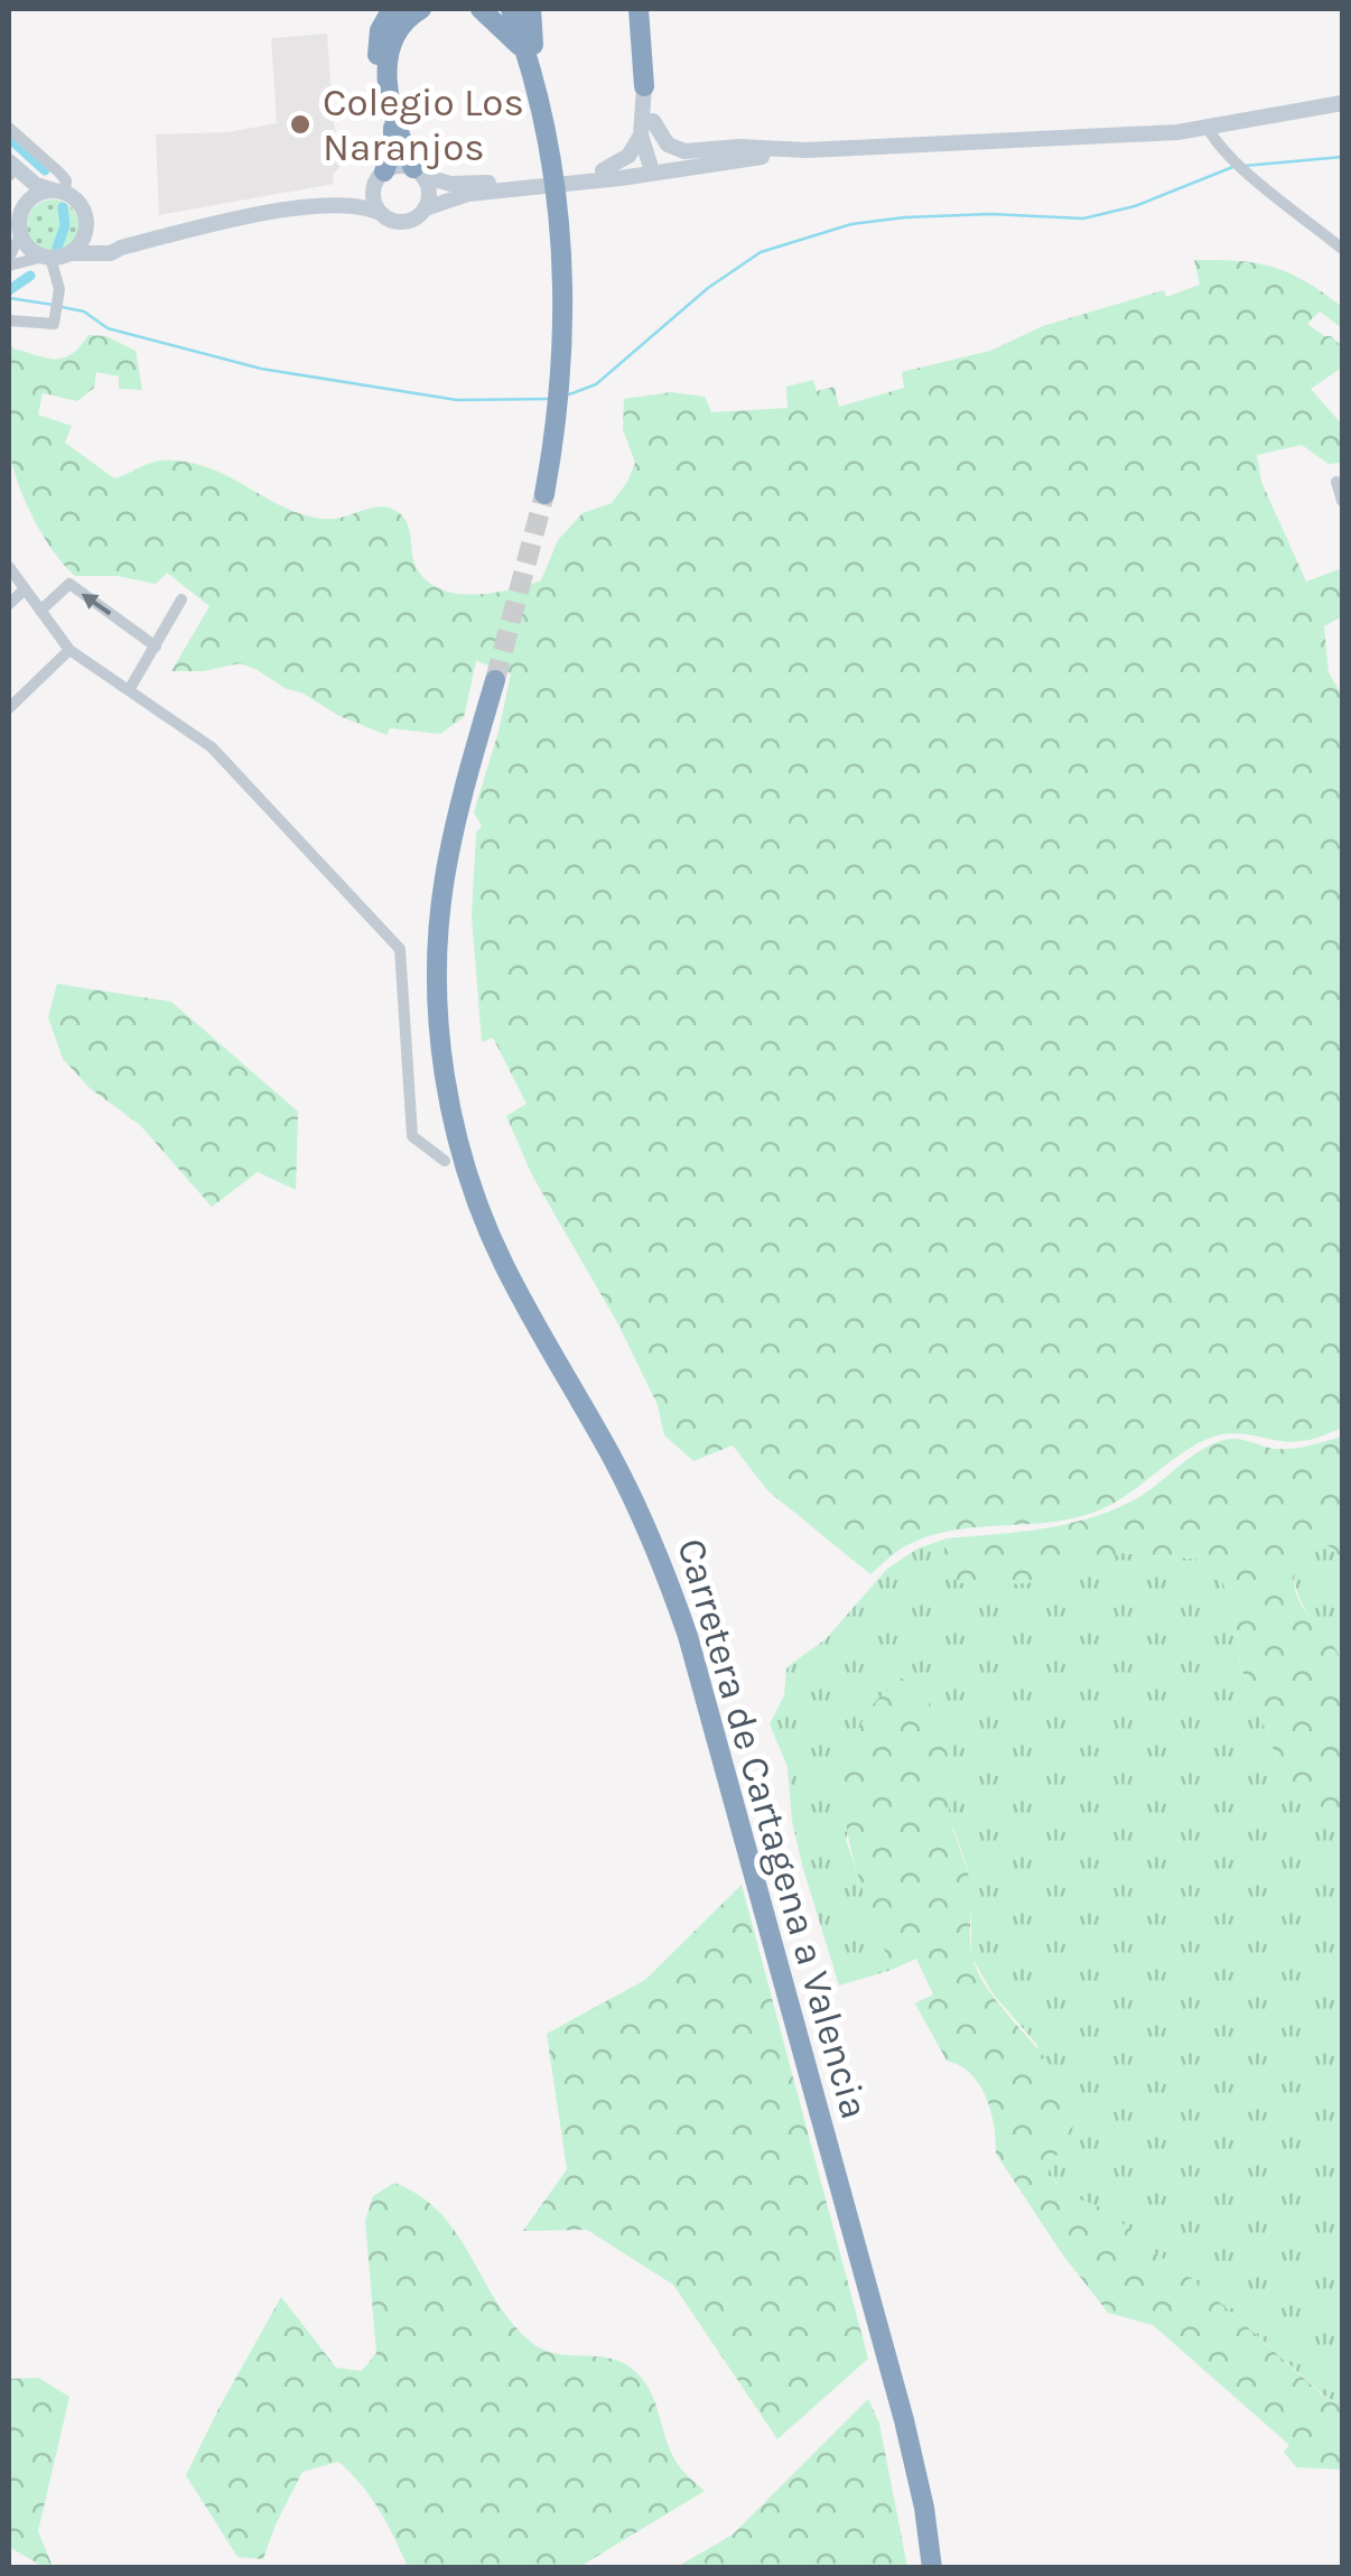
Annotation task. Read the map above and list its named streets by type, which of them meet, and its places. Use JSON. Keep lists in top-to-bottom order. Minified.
{"streets":{"highway":["Carretera de Cartagena a Valencia"]},"places":["Colegio Los Naranjos"]}
